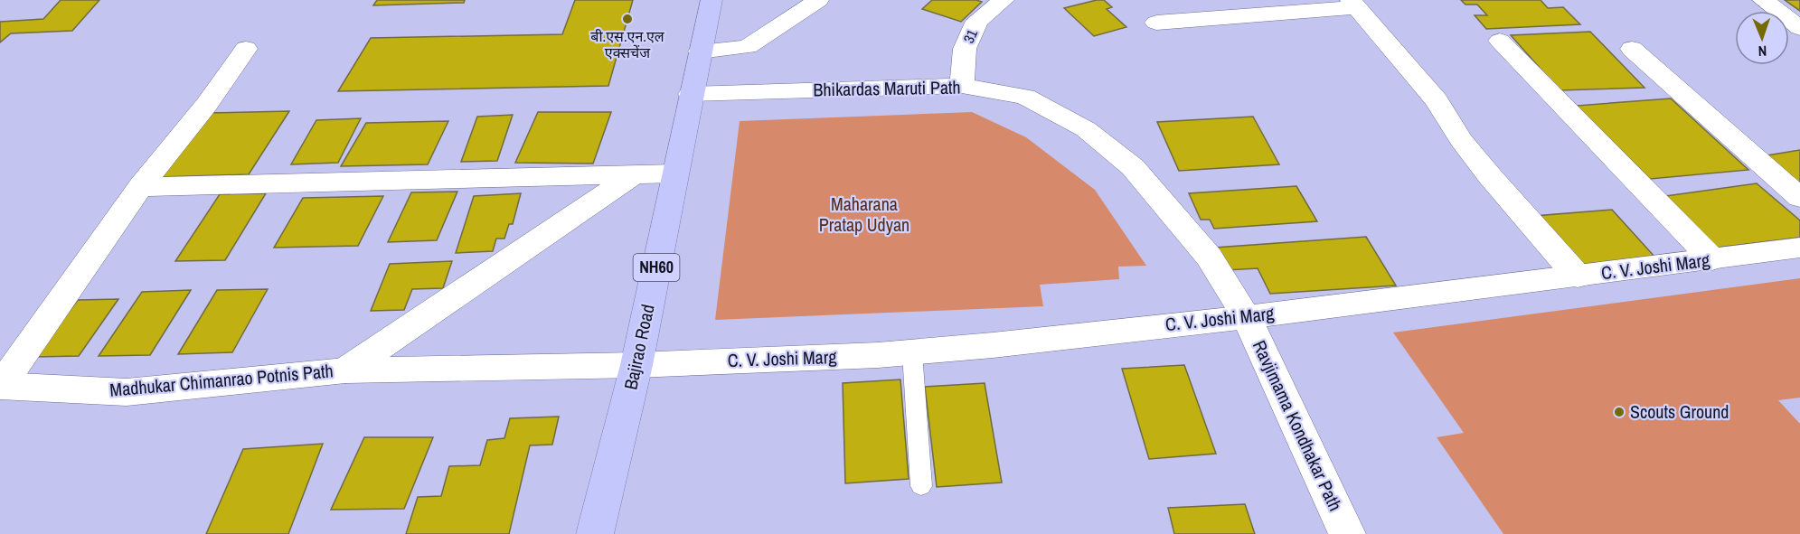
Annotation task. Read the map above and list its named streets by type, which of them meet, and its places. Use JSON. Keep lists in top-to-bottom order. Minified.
{"streets":{"highway":["NH60","Bajirao Road"],"street":["31","Bhikardas Maruti Path","C. V. Joshi Marg","Madhukar Chimanrao Potnis Path","Ravjimama Kondhakar Path"]},"crossings":[["31","Bhikardas Maruti Path"],["Bhikardas Maruti Path","C. V. Joshi Marg"],["Bhikardas Maruti Path","Bajirao Road"],["Bhikardas Maruti Path","Ravjimama Kondhakar Path"],["C. V. Joshi Marg","Bajirao Road"],["C. V. Joshi Marg","Madhukar Chimanrao Potnis Path"],["C. V. Joshi Marg","Ravjimama Kondhakar Path"],["Bajirao Road","Madhukar Chimanrao Potnis Path"]],"parks":["Maharana Pratap Udyan"],"places":["बी.एस.एन.एल एक्सचेंज","Scouts Ground"],"north":"bottom"}
